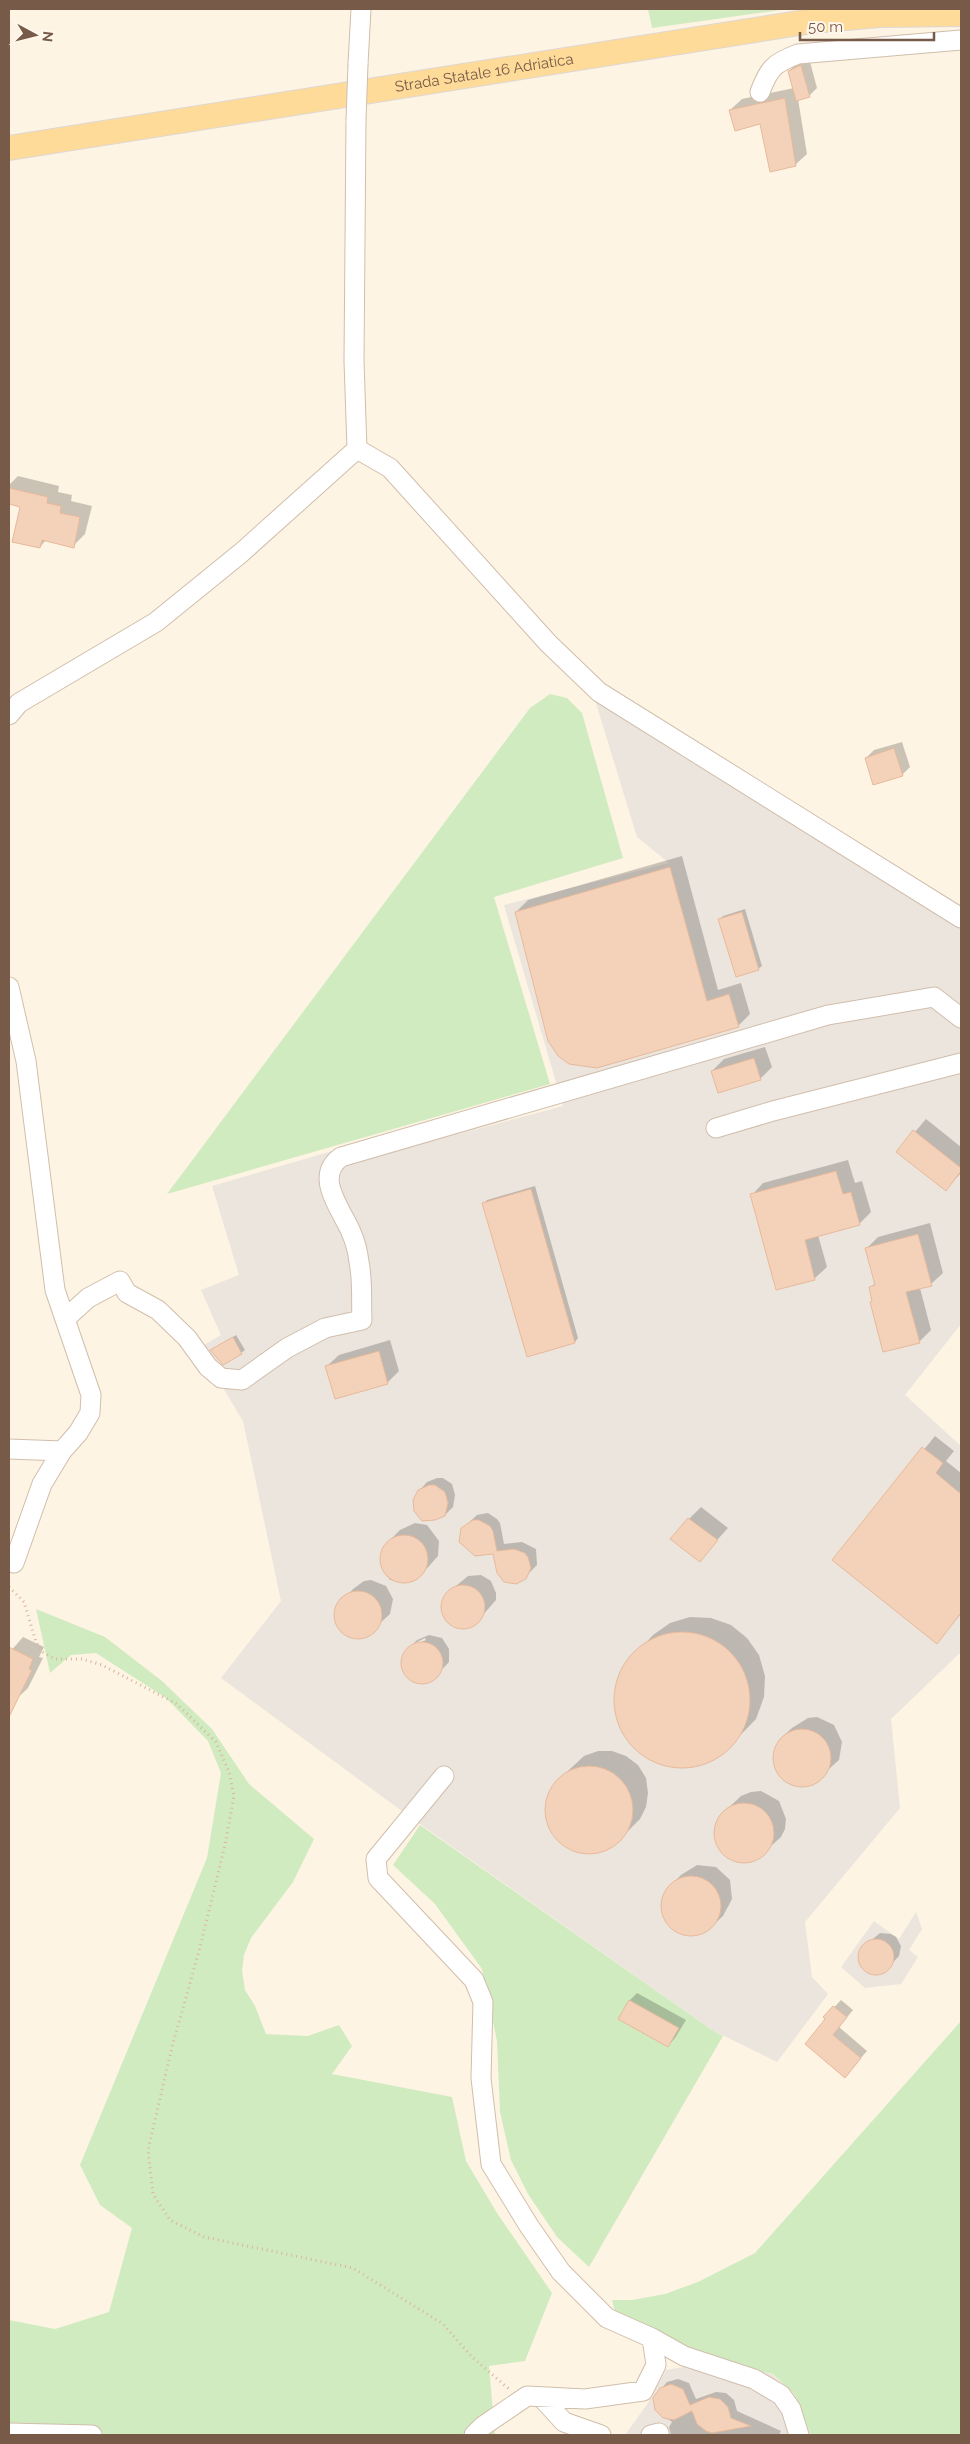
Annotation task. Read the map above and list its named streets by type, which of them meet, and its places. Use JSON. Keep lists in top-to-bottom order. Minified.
{"streets":{"main road":["Strada Statale 16 Adriatica"]},"scale_bar":"50 m","north":"right"}
